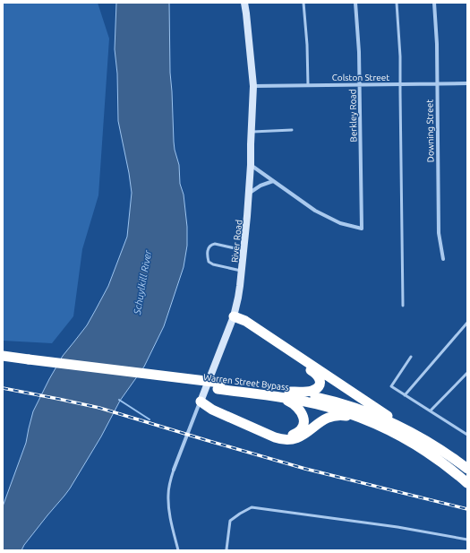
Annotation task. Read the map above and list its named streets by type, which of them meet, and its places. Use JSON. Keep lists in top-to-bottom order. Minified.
{"streets":{"highway":["Warren Street Bypass"],"street":["Colston Street","Berkley Road","Downing Street","River Road"]},"crossings":[["Colston Street","Berkley Road"],["Colston Street","Downing Street"],["Colston Street","River Road"]],"water":["Schuylkill River"]}
